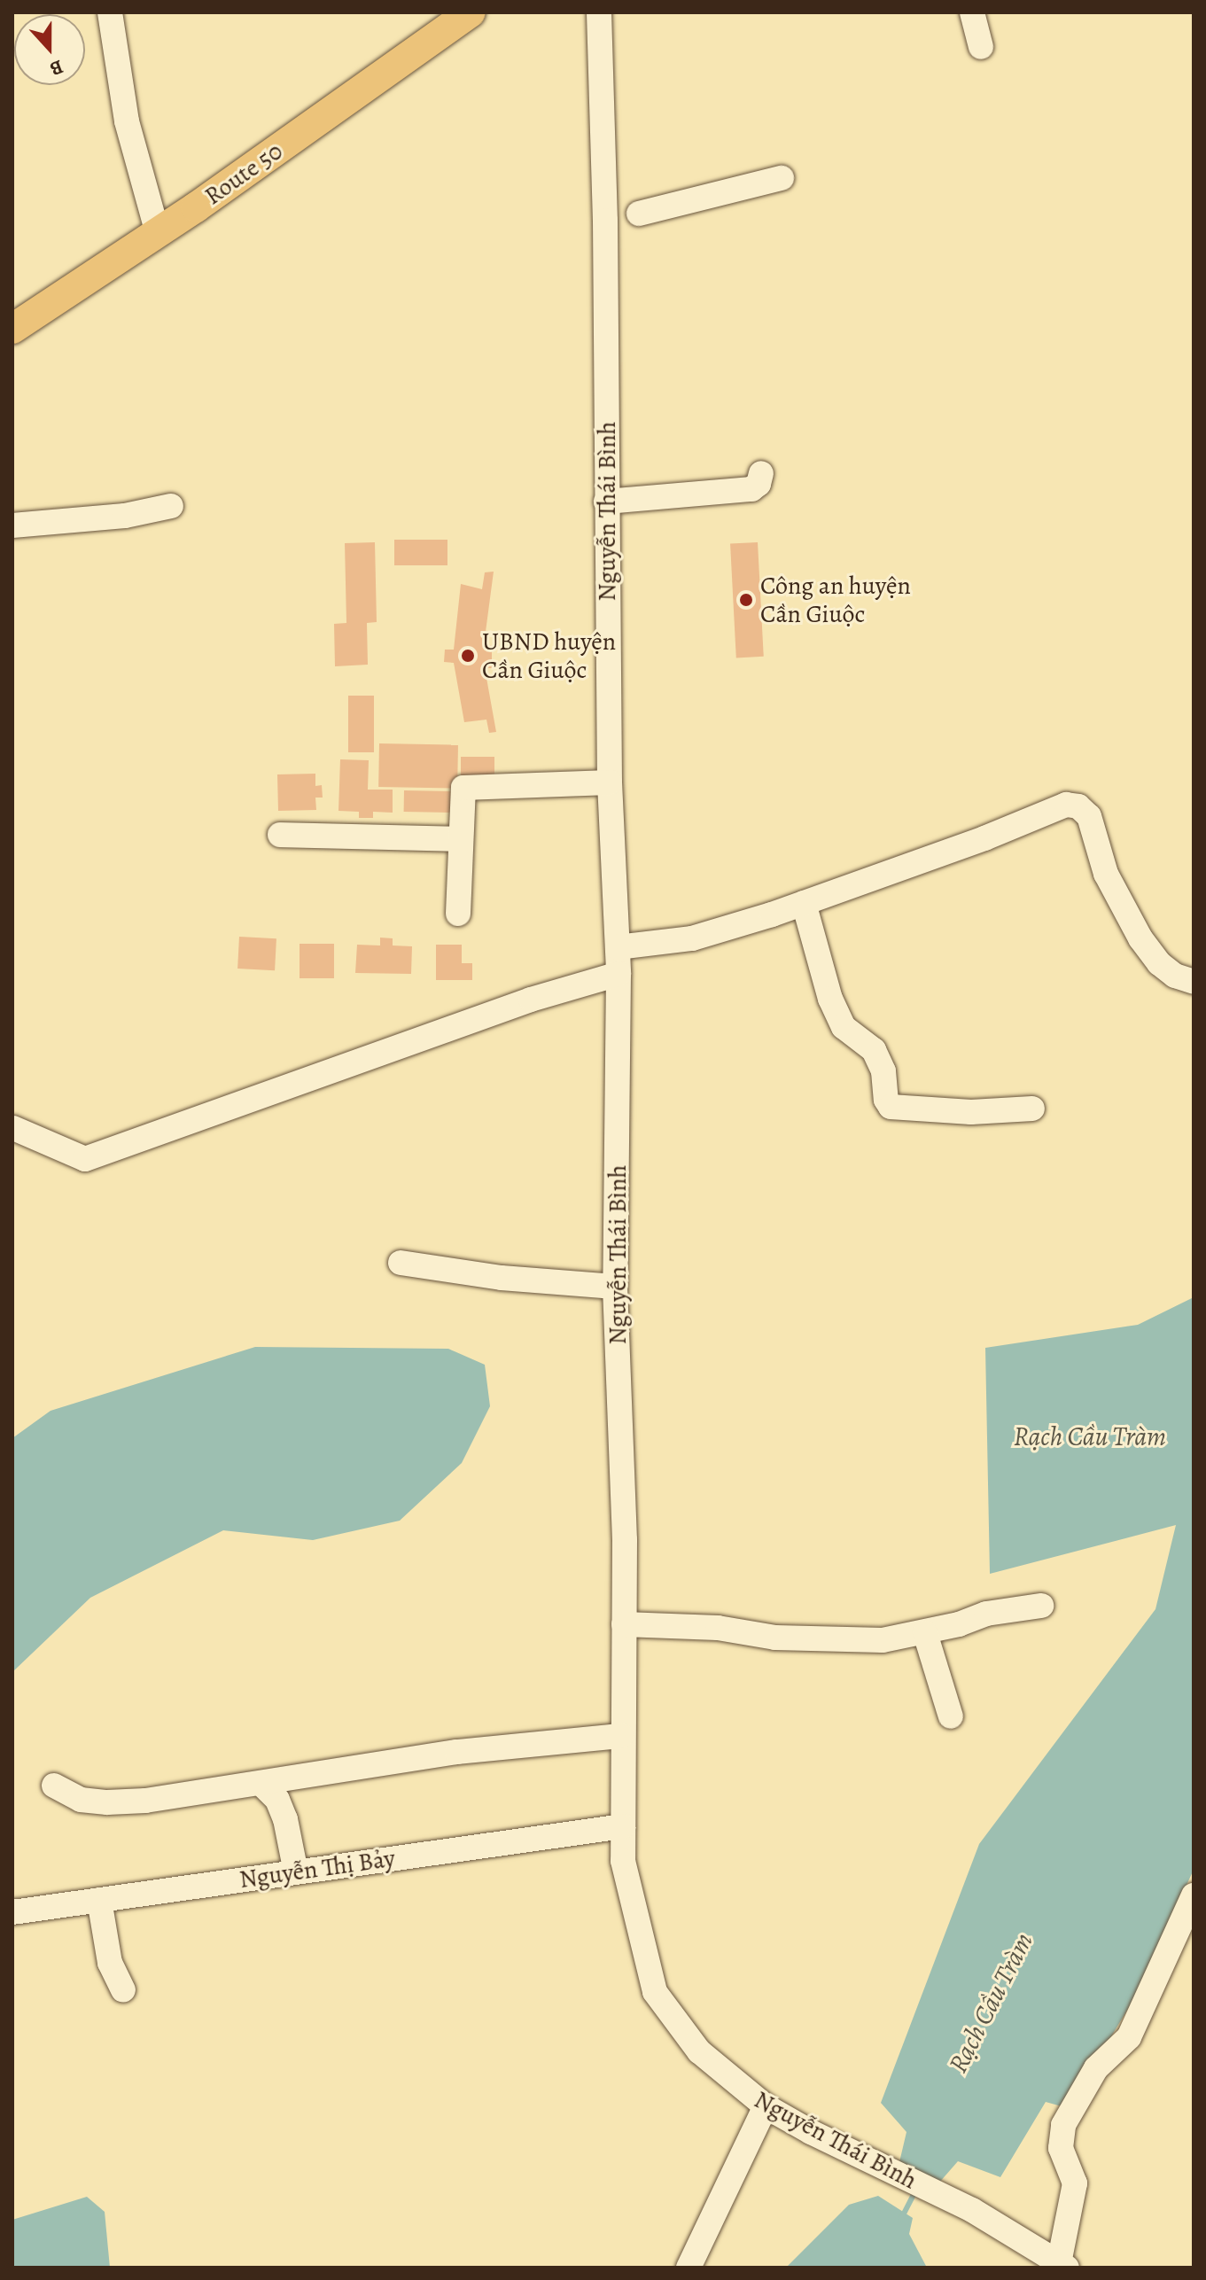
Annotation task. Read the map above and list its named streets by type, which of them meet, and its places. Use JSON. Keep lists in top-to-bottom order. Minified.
{"streets":{"main road":["Route 50"],"street":["Nguyễn Thái Bình","Nguyễn Thị Bảy"]},"crossings":[["Nguyễn Thái Bình","Nguyễn Thị Bảy"]],"water":["Rạch Cầu Tràm"],"places":["Công an huyện Cần Giuộc","UBND huyện Cần Giuộc"],"north":"bottom"}
